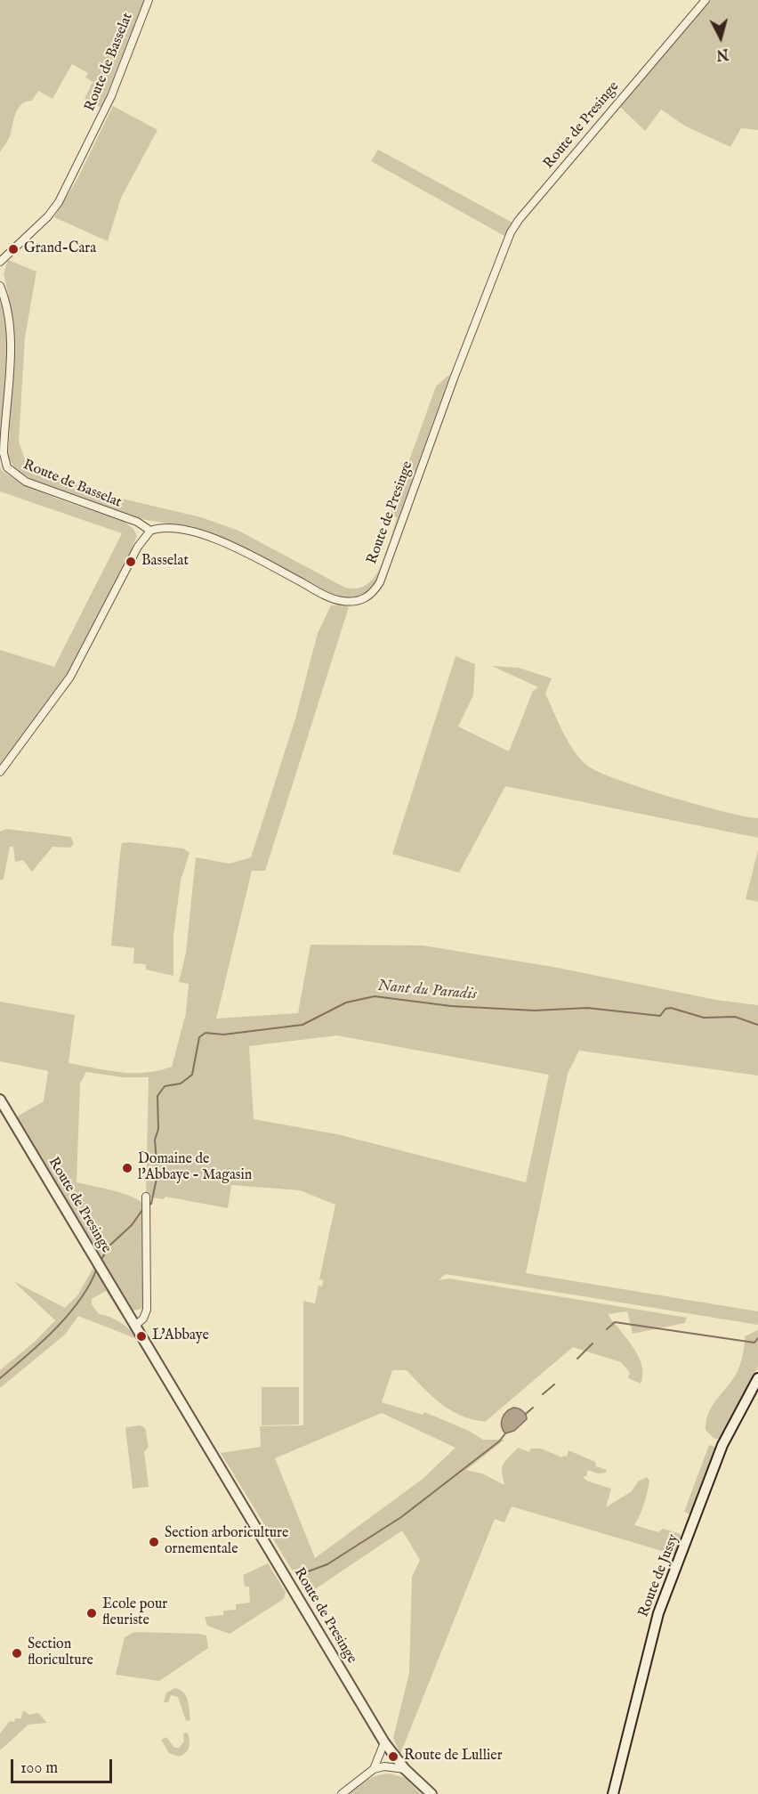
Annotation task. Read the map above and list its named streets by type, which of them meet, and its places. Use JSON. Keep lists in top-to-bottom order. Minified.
{"streets":{"street":["Route de Basselat","Route de Presinge","Route de Jussy"]},"crossings":[["Route de Basselat","Route de Presinge"]],"water":["Nant du Paradis"],"places":["Grand-Cara","Basselat","Domaine de l'Abbaye - Magasin","L'Abbaye","Section arboriculture ornementale","Ecole pour fleuriste","Section floriculture","Route de Lullier"],"scale_bar":"100 m","north":"bottom"}
